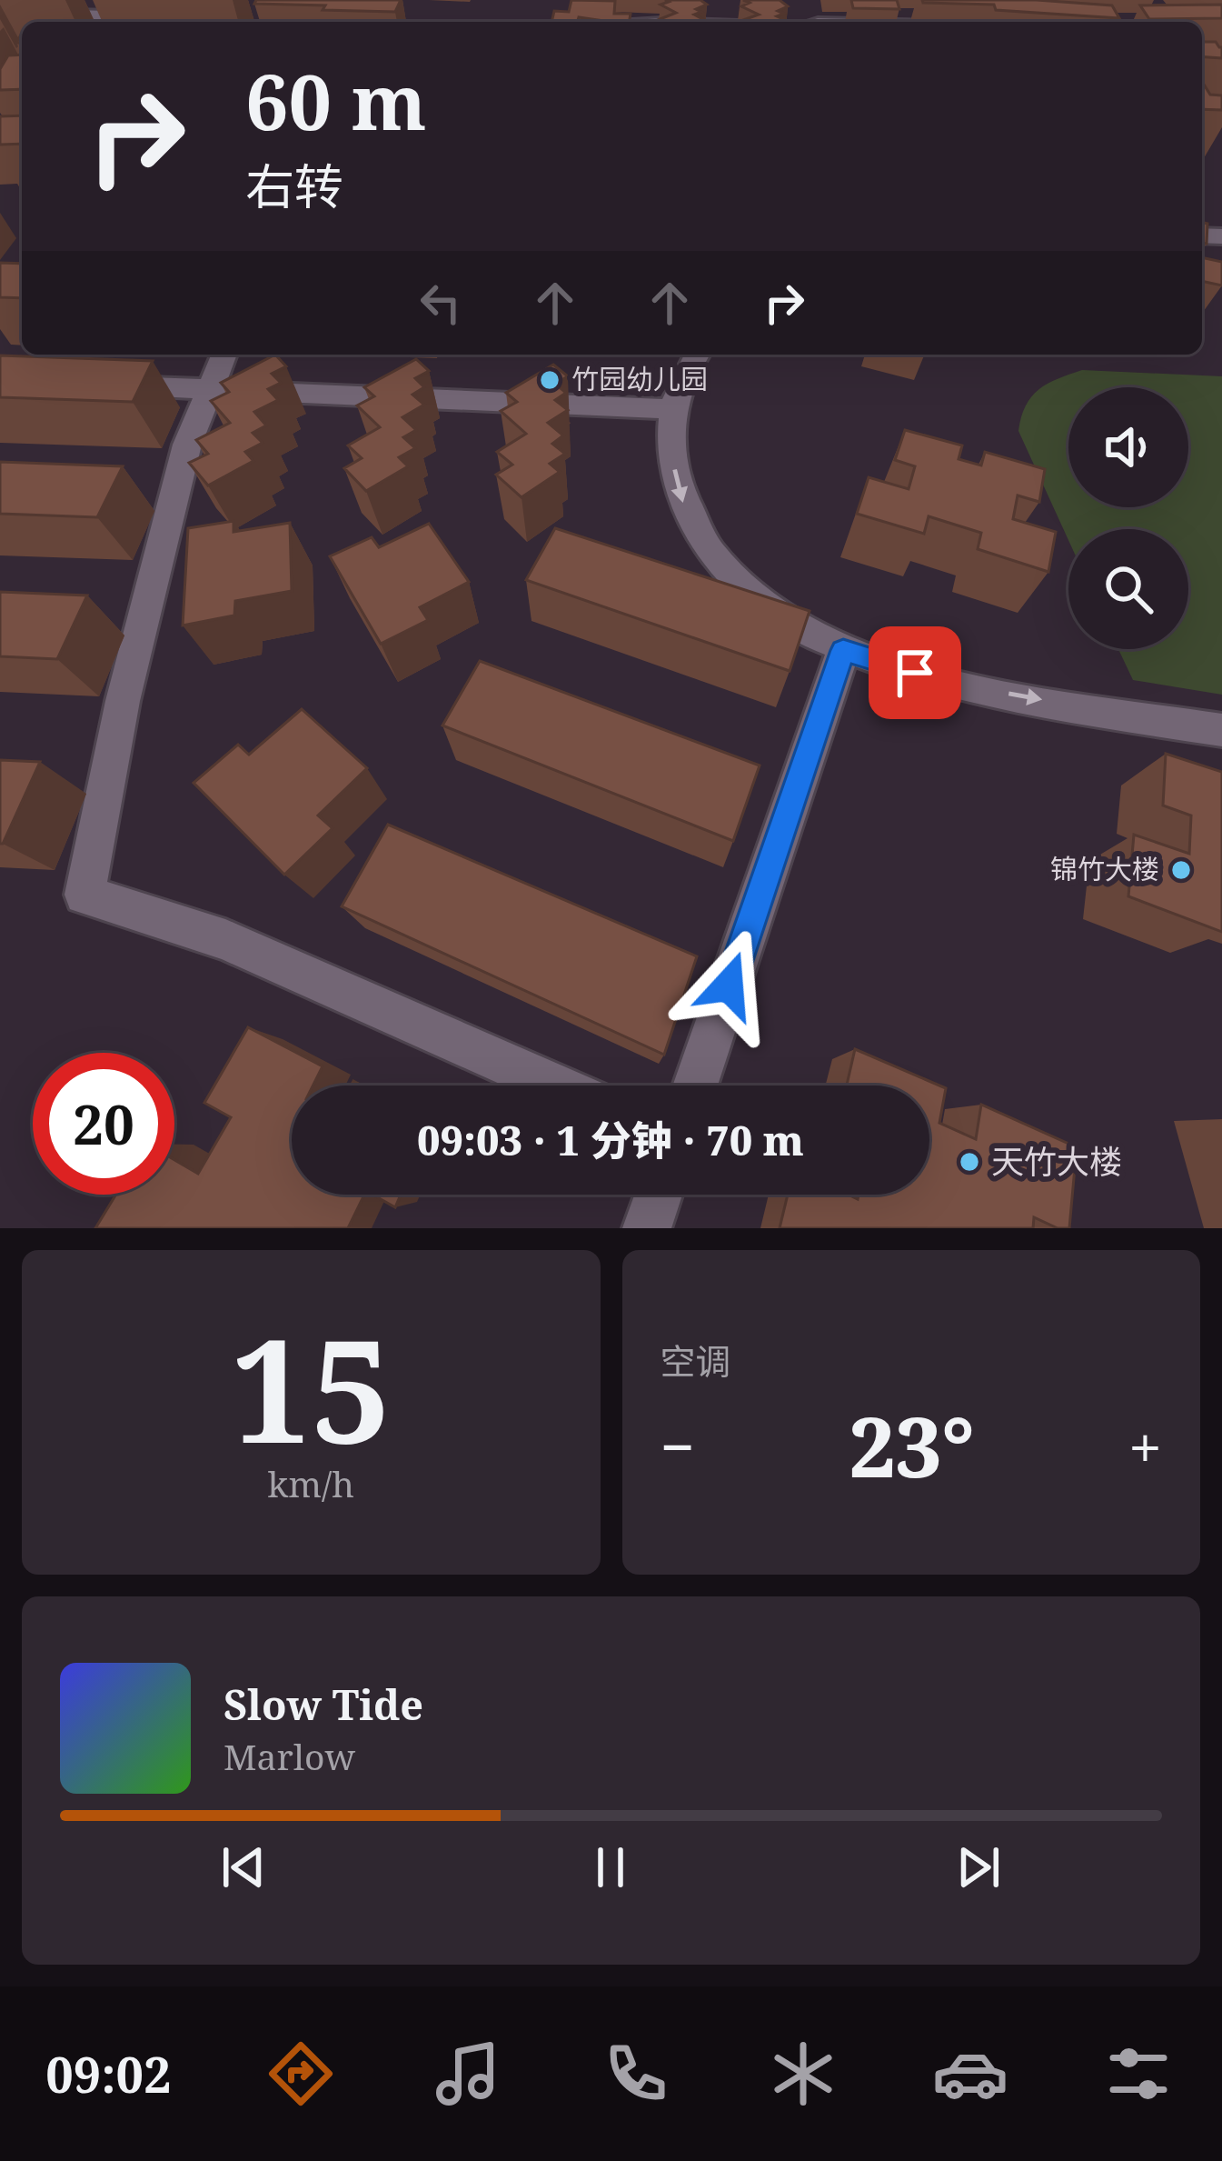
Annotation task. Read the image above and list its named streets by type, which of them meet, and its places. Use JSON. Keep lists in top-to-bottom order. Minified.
{"places":["竹园幼儿园","锦竹大楼","天竹大楼"],"page":{"turn":["60 m","右转"],"limit":"20","trip":"09:03 · 1 分钟 · 70 m","tile":[["15","km/h"],"空调"],"heat":["−","23°","+"],"song":["Slow Tide","Marlow"],"tabs":"09:02"}}
